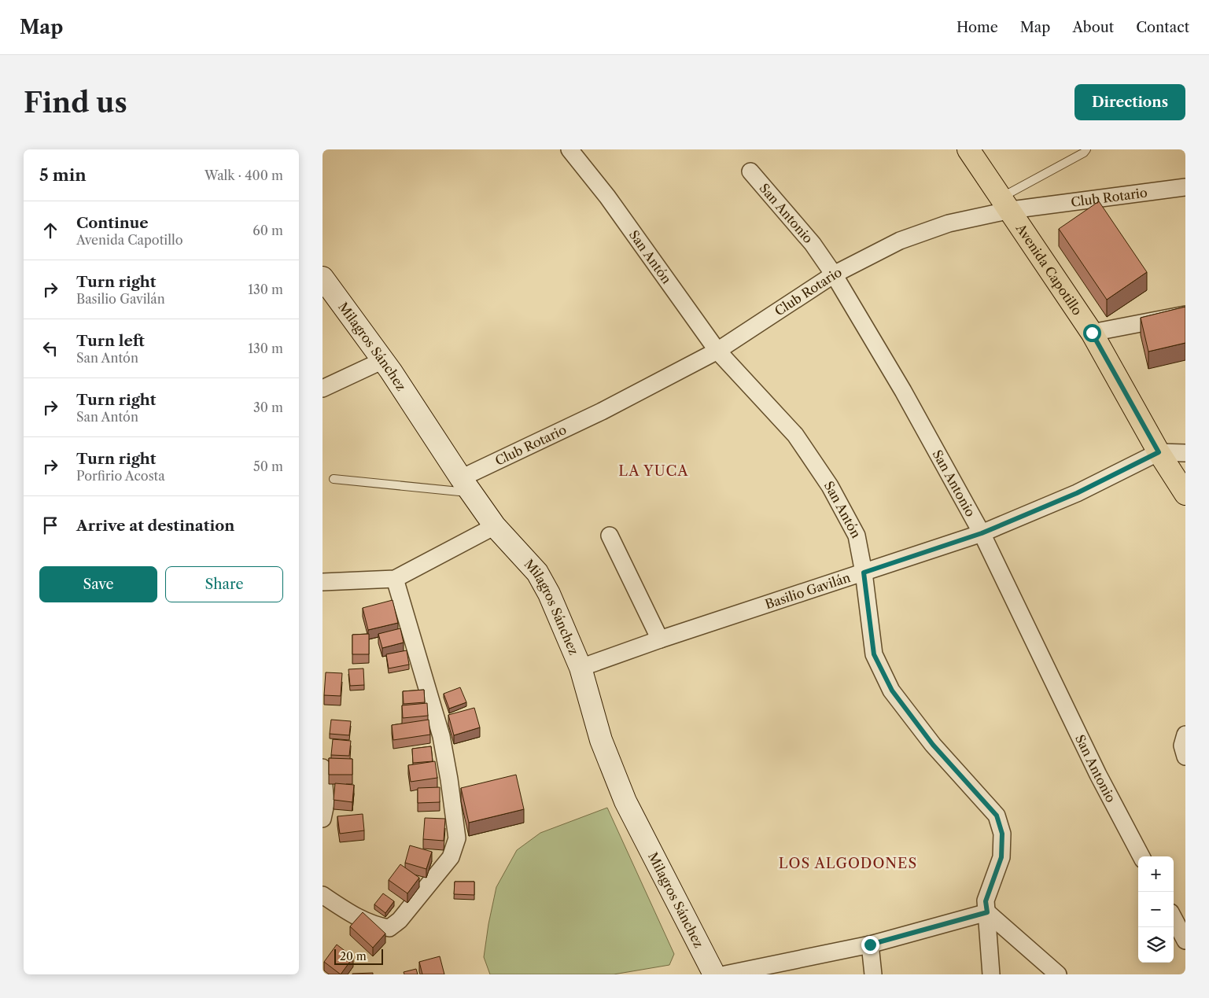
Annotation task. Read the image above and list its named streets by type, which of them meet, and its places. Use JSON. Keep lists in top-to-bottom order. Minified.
{"streets":{"main road":["Avenida Capotillo","Milagros Sánchez"],"street":["Club Rotario","San Antonio","San Antón","Basilio Gavilán"]},"crossings":[["Club Rotario","San Antonio"],["Club Rotario","San Antón"],["Club Rotario","Avenida Capotillo"],["Club Rotario","Milagros Sánchez"],["San Antonio","Basilio Gavilán"],["San Antón","Basilio Gavilán"],["Avenida Capotillo","Basilio Gavilán"],["Milagros Sánchez","Basilio Gavilán"]],"districts":["LA YUCA","LOS ALGODONES"],"scale_bar":"20 m","page":{"header":"Map","nav":["Home","Map","About","Contact"],"buttons":["Directions",["Save","Share"]],"title":"Find us","heading":["5 min","Walk · 400 m"],"list":[["Continue","Avenida Capotillo","60 m"],["Turn right","Basilio Gavilán","130 m"],["Turn left","San Antón","130 m"],["Turn right","San Antón","30 m"],["Turn right","Porfirio Acosta","50 m"],"Arrive at destination"],"map_buttons":["+","−"],"scale":"20 m"}}
